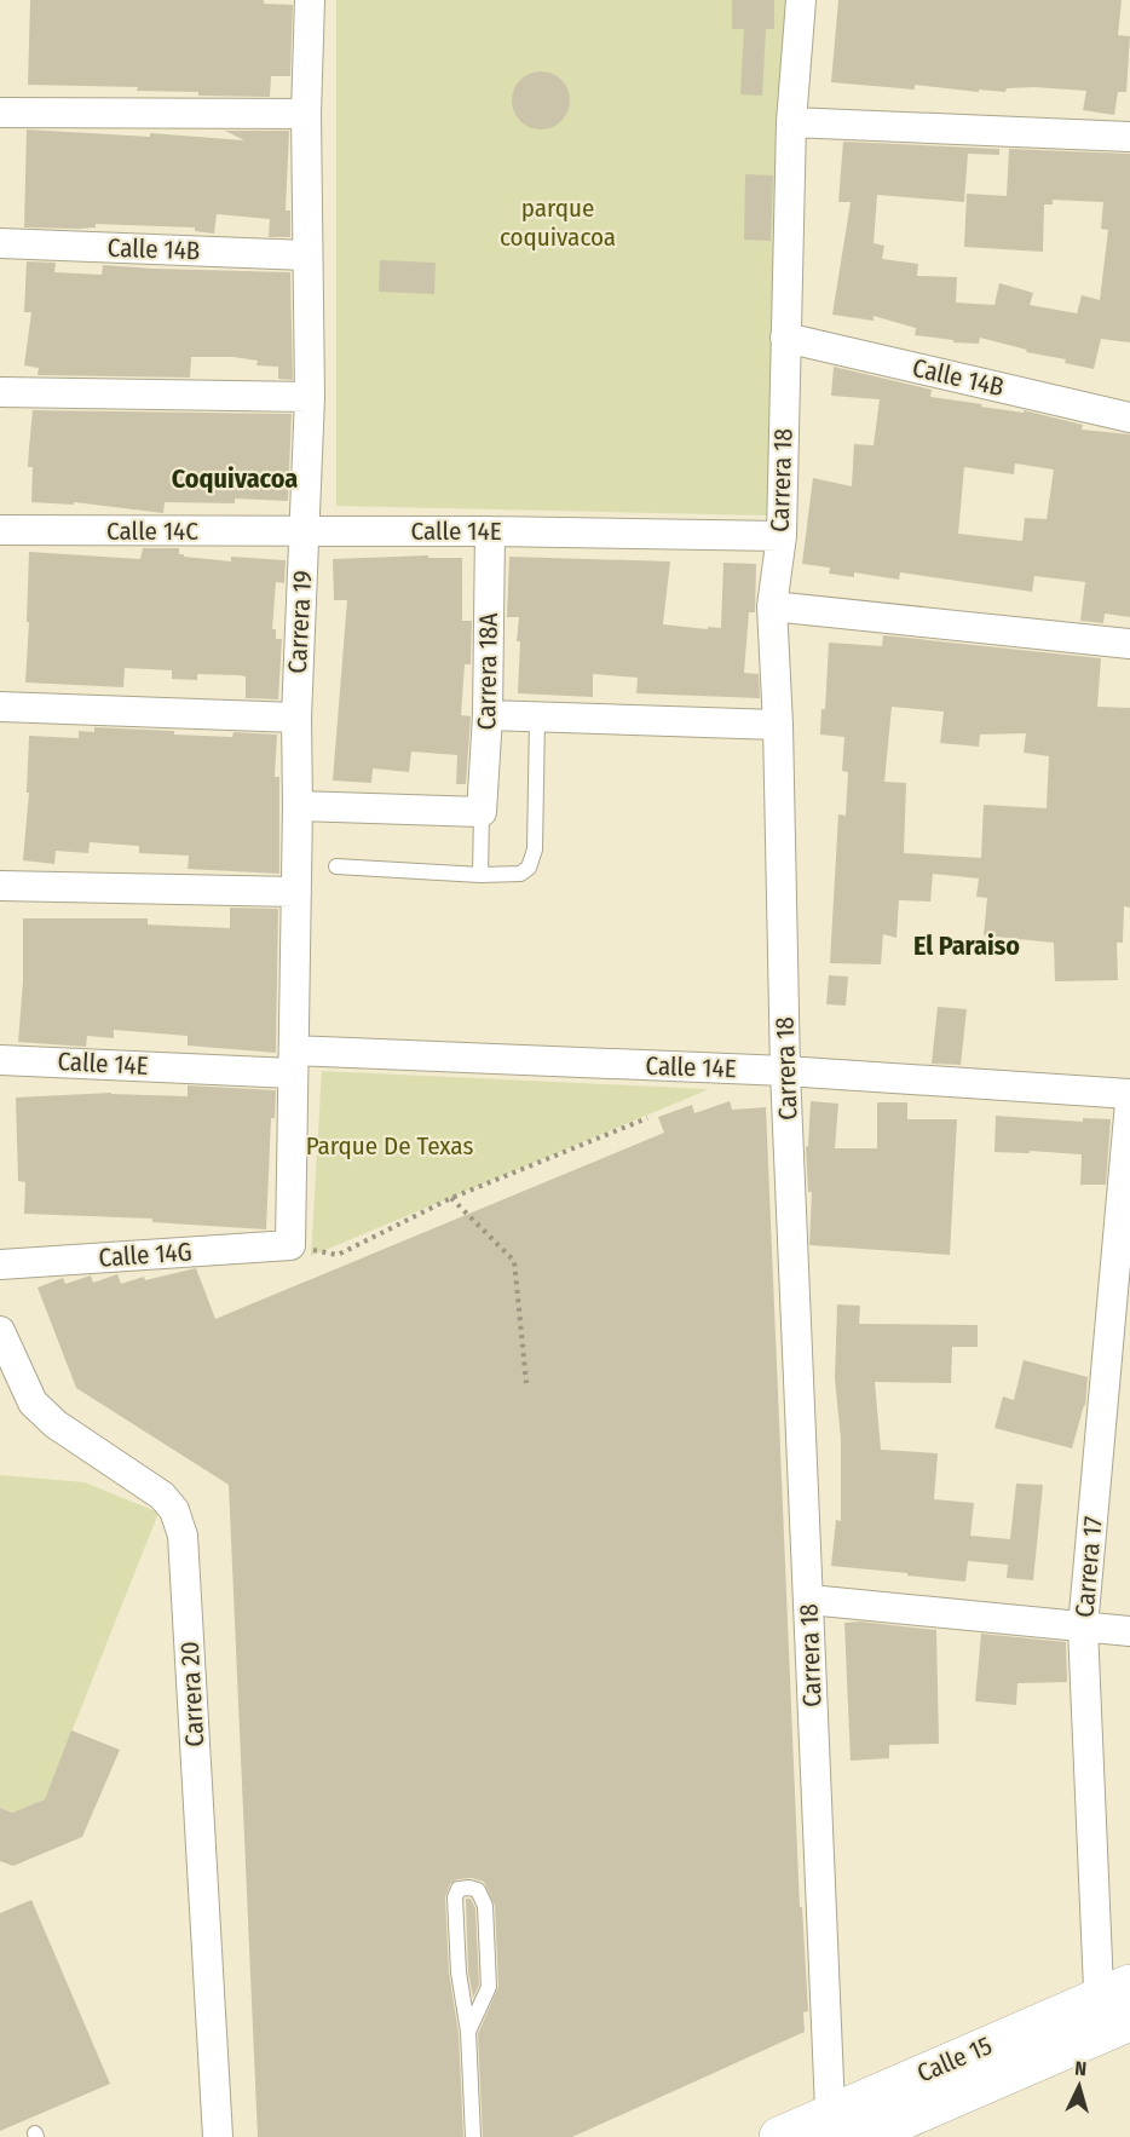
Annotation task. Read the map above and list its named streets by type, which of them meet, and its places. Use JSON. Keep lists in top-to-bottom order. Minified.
{"streets":{"highway":["Calle 15"],"street":["Calle 14B","Carrera 18","Calle 14C","Calle 14E","Carrera 19","Carrera 18A","Calle 14G","Carrera 17","Carrera 20"]},"crossings":[["Calle 14B","Carrera 18"],["Calle 14B","Carrera 19"],["Carrera 18","Calle 14E"],["Carrera 18","Calle 15"],["Calle 14C","Calle 14E"],["Calle 14C","Carrera 19"],["Calle 14E","Carrera 19"],["Calle 14E","Carrera 18A"],["Carrera 19","Calle 14G"],["Carrera 17","Calle 15"]],"districts":["Coquivacoa","El Paraiso"],"parks":["parque coquivacoa","Parque De Texas"],"north":"top"}
